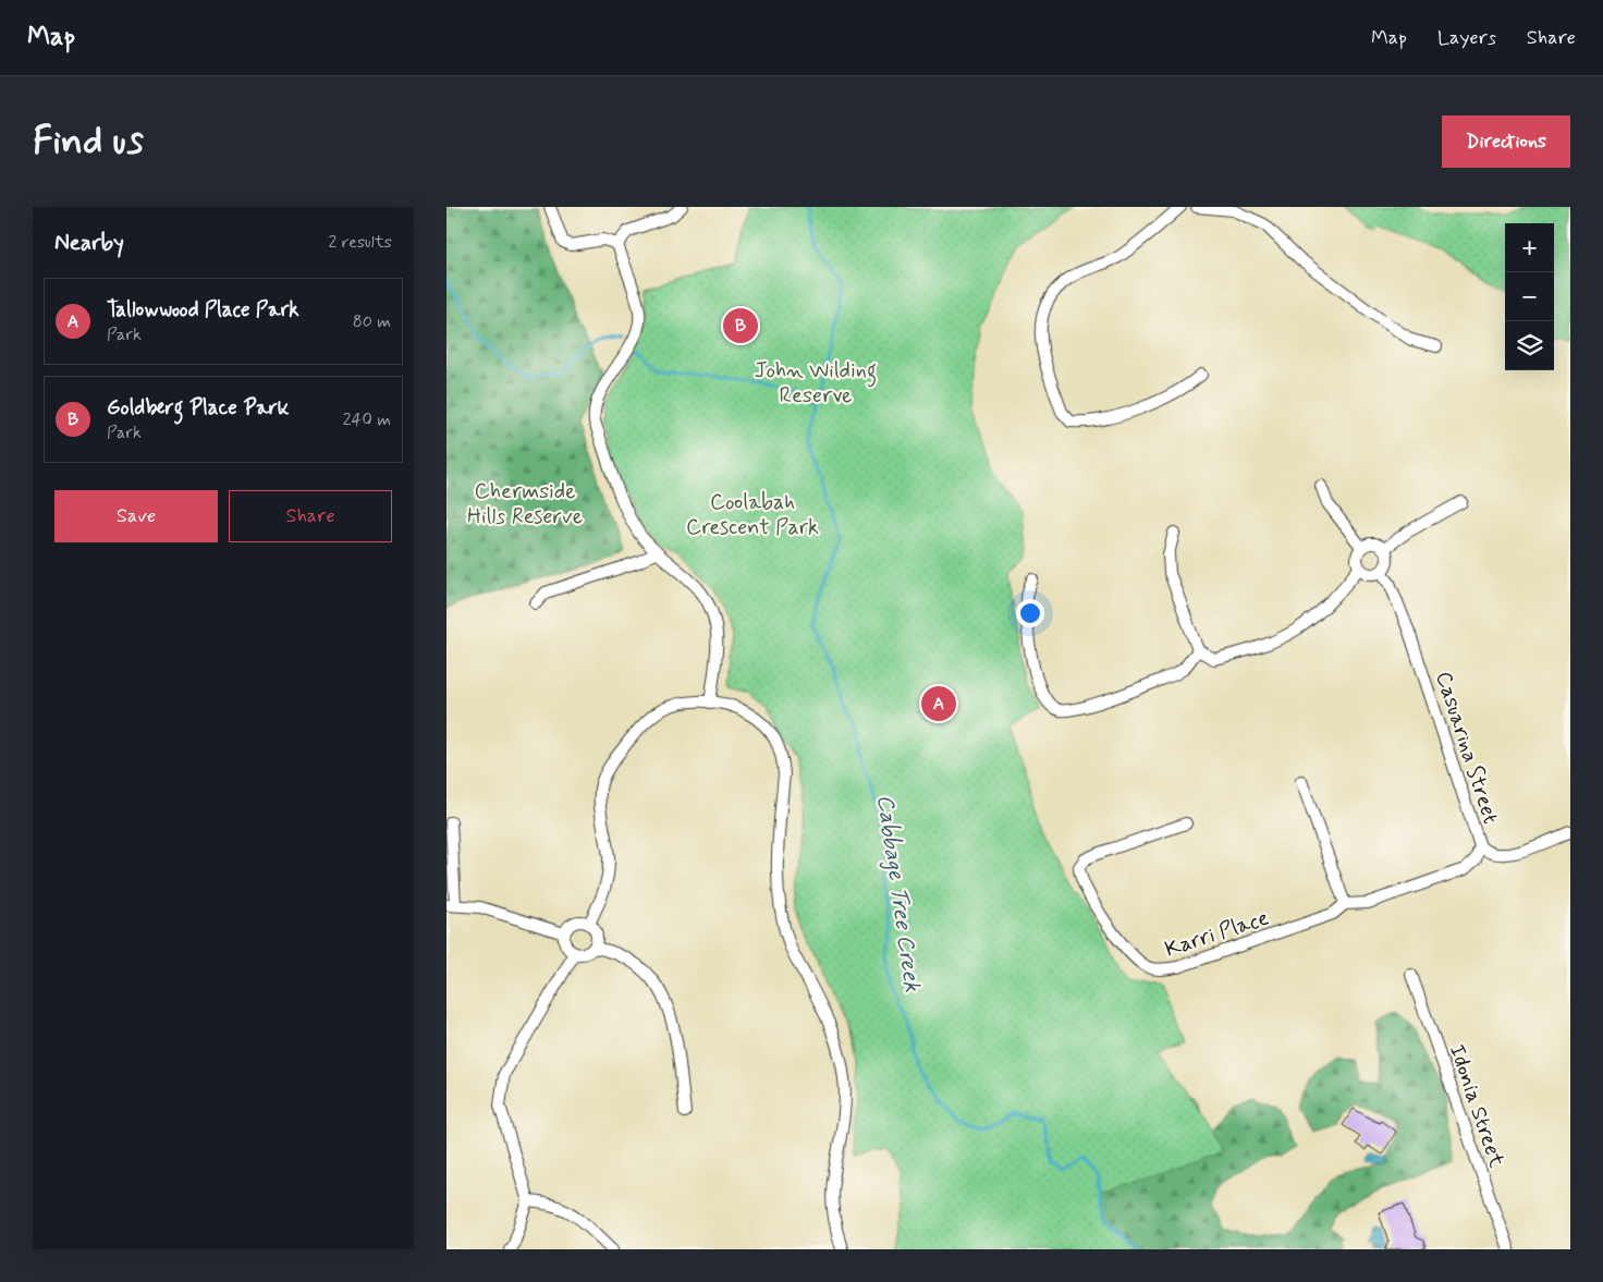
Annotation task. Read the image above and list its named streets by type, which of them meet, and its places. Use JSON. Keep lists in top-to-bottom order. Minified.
{"streets":{"street":["Casuarina Street","Karri Place","Idonia Street"]},"crossings":[["Casuarina Street","Karri Place"]],"water":["Cabbage Tree Creek"],"parks":["John Wilding Reserve","Chermside Hills Reserve","Coolabah Crescent Park"],"page":{"header":"Map","nav":["Map","Layers","Share"],"buttons":["Directions",["Save","Share"]],"title":"Find us","heading":["Nearby","2 results"],"map_buttons":["+","−"],"list":[{"mark":"A","name":"Tallowwood Place Park","note":"Park","value":"80 m"},{"mark":"B","name":"Goldberg Place Park","note":"Park","value":"240 m"}],"pins":["B","A"]}}
